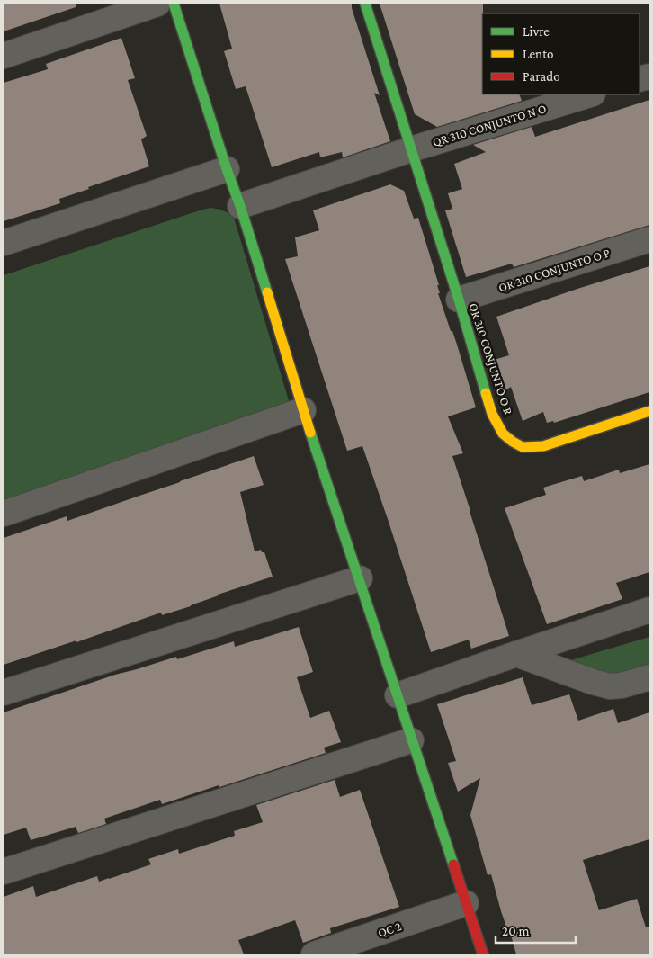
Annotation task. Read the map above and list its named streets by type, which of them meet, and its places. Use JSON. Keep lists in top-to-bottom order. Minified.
{"streets":{"street":["QR 310 CONJUNTO N O","QR 310 CONJUNTO O P","QR 310 CONJUNTO O R","QC 2"]},"crossings":[["QR 310 CONJUNTO N O","QR 310 CONJUNTO O R"],["QR 310 CONJUNTO O P","QR 310 CONJUNTO O R"]],"legend":["Livre","Lento","Parado"],"scale_bar":"20 m"}
